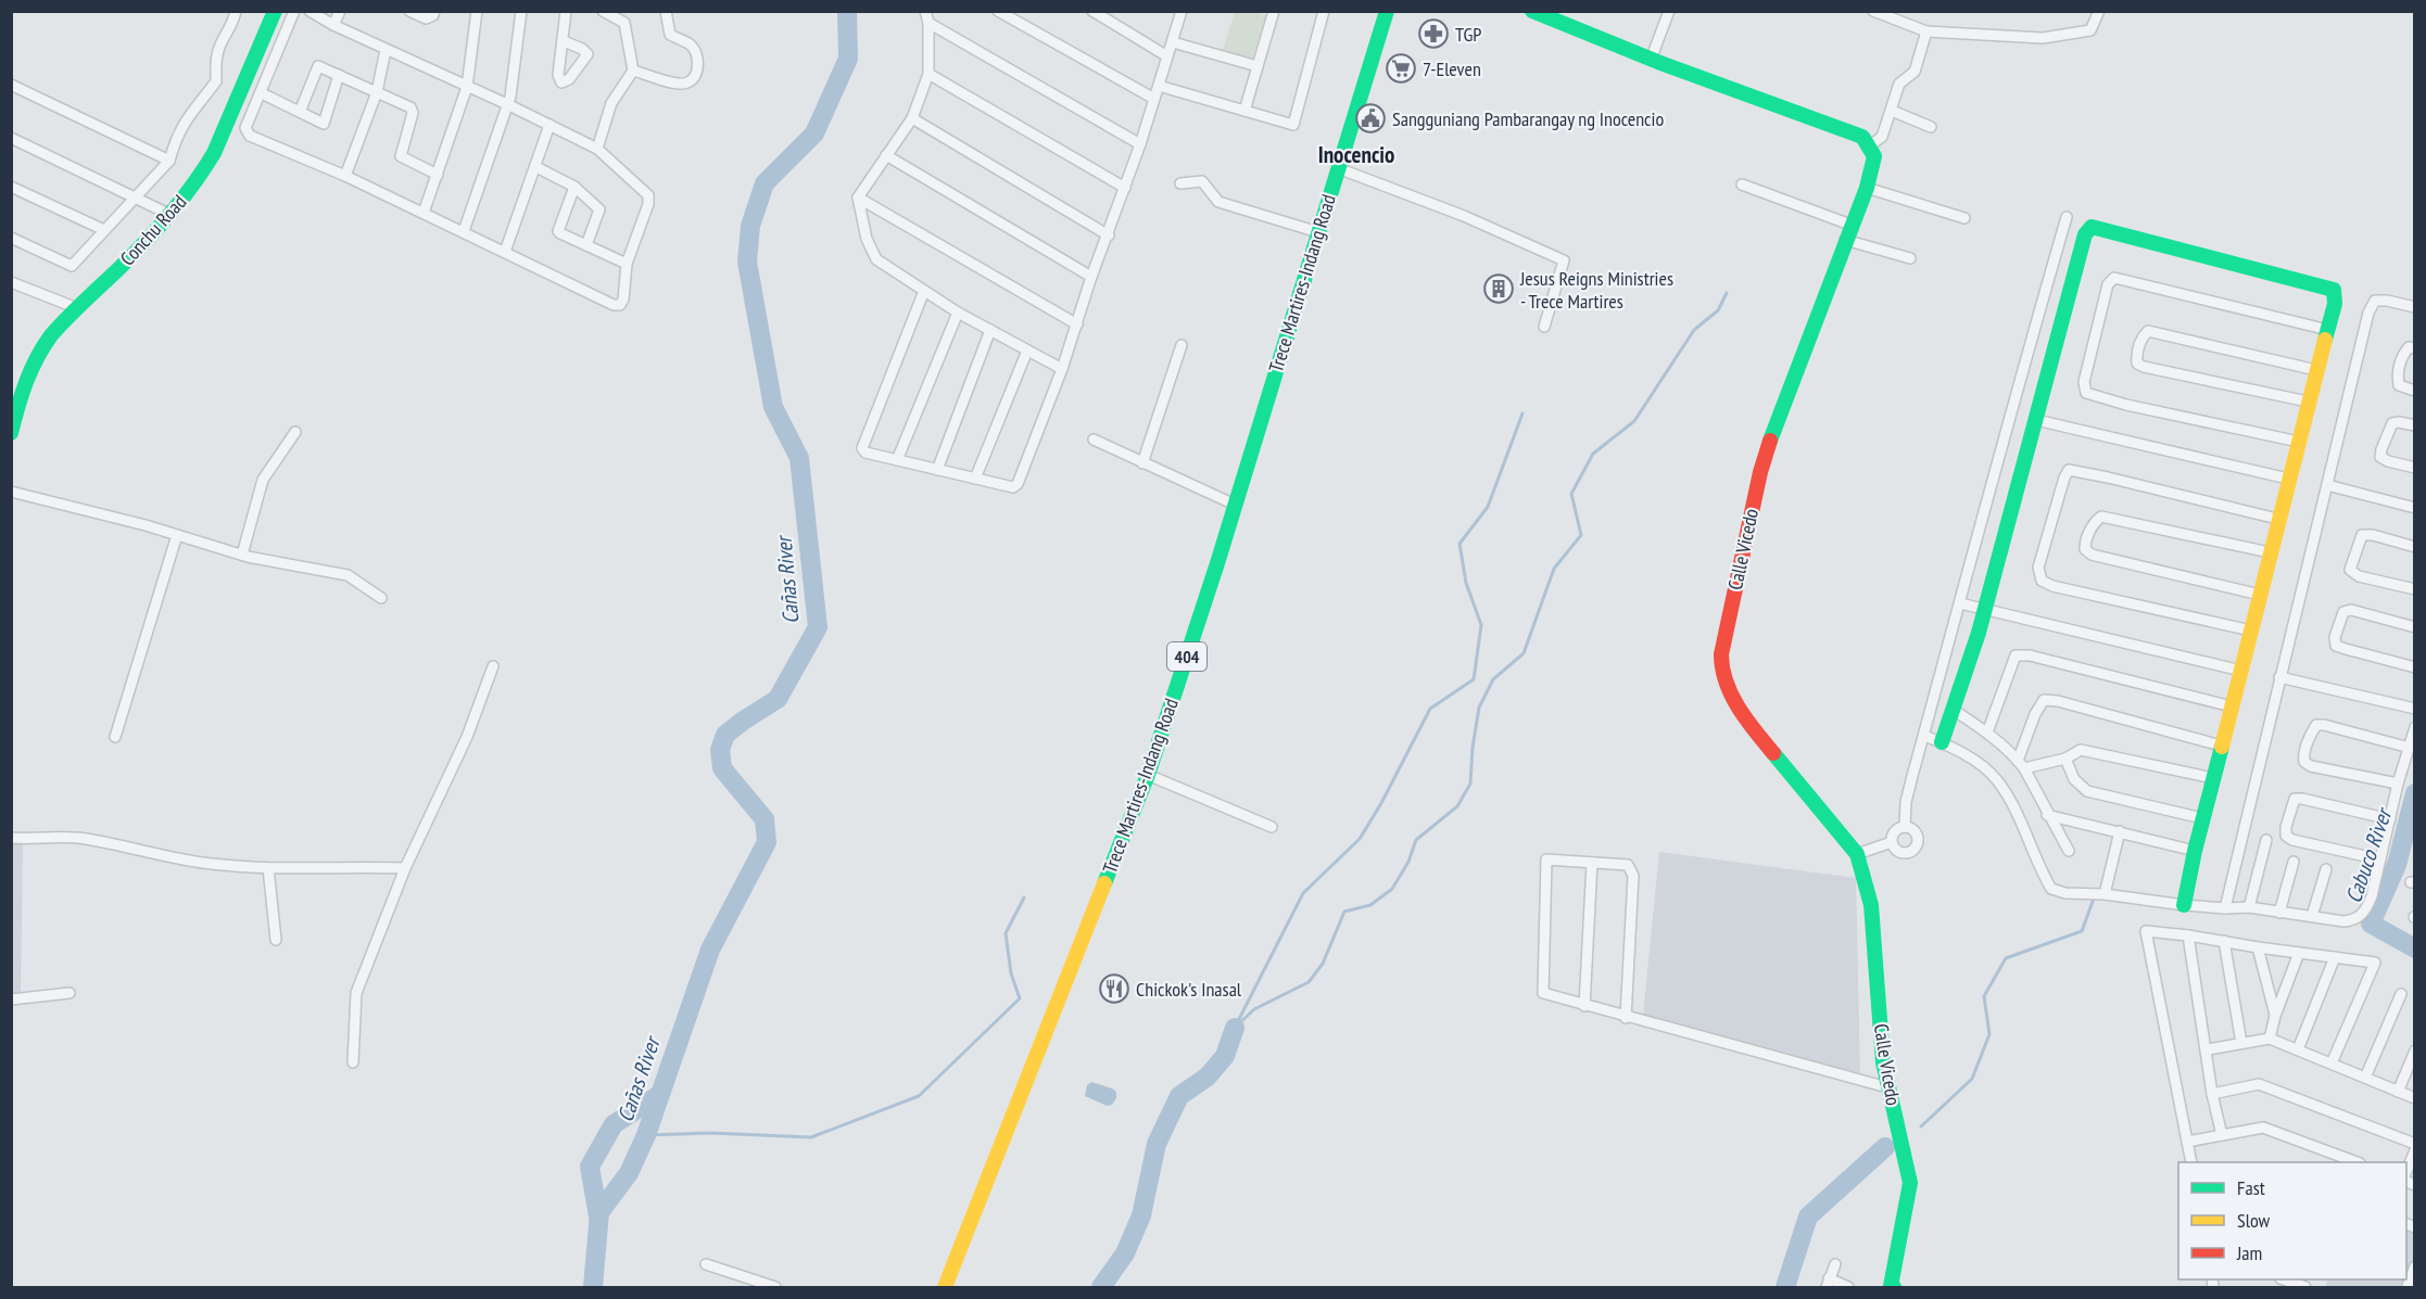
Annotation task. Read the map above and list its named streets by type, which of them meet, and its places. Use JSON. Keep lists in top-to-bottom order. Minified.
{"streets":{"street":["Conchu Road","Trece Martires-Indang Road","Calle Vicedo","404"]},"districts":["Inocencio"],"water":["Cañas River","Cabuco River"],"places":{"pharmacy":["TGP"],"supermarket":["7-Eleven"],"public building":["Sangguniang Pambarangay ng Inocencio"],"building":["Jesus Reigns Ministries - Trece Martires"],"restaurant":["Chickok's Inasal"]},"legend":["Fast","Slow","Jam"]}
